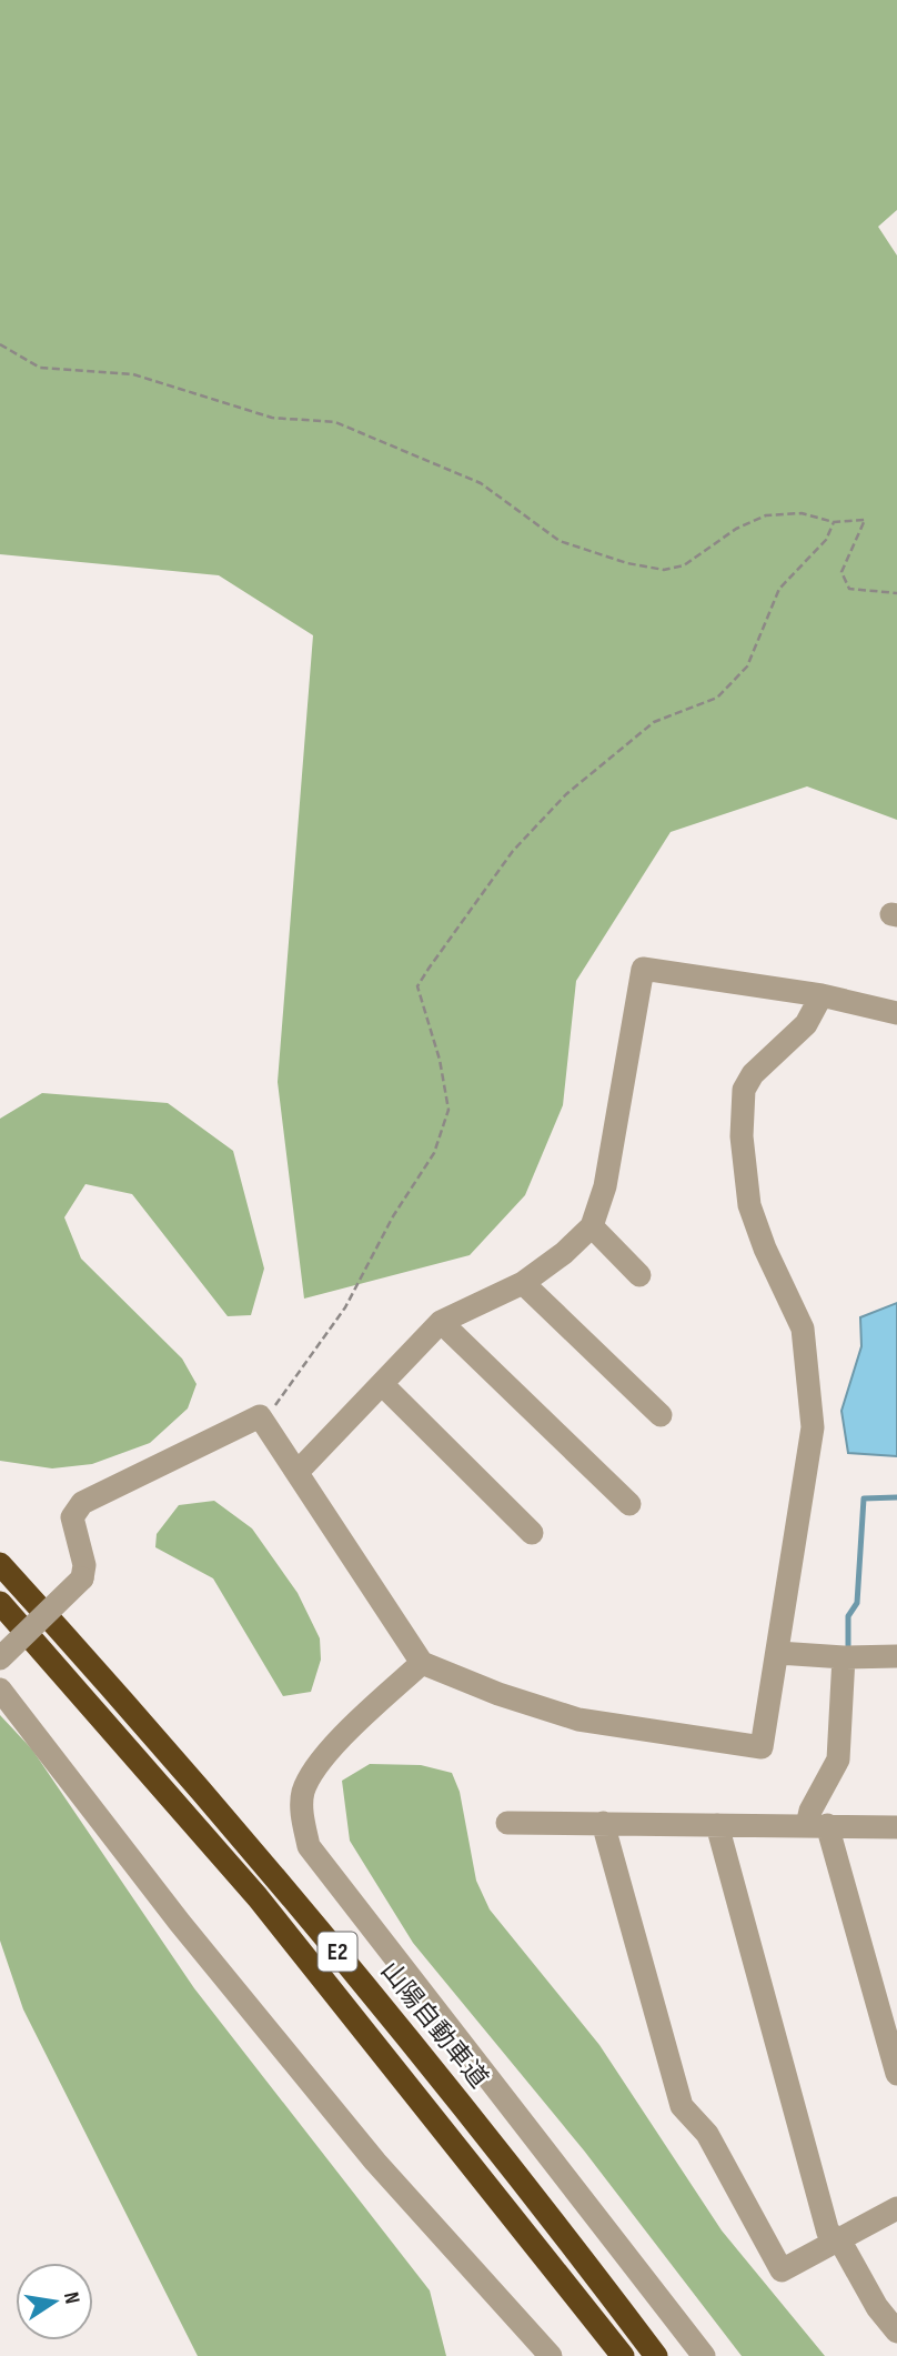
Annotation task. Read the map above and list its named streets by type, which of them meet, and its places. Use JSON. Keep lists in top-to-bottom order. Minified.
{"streets":{"highway":["E2","山陽自動車道"]},"north":"right"}
